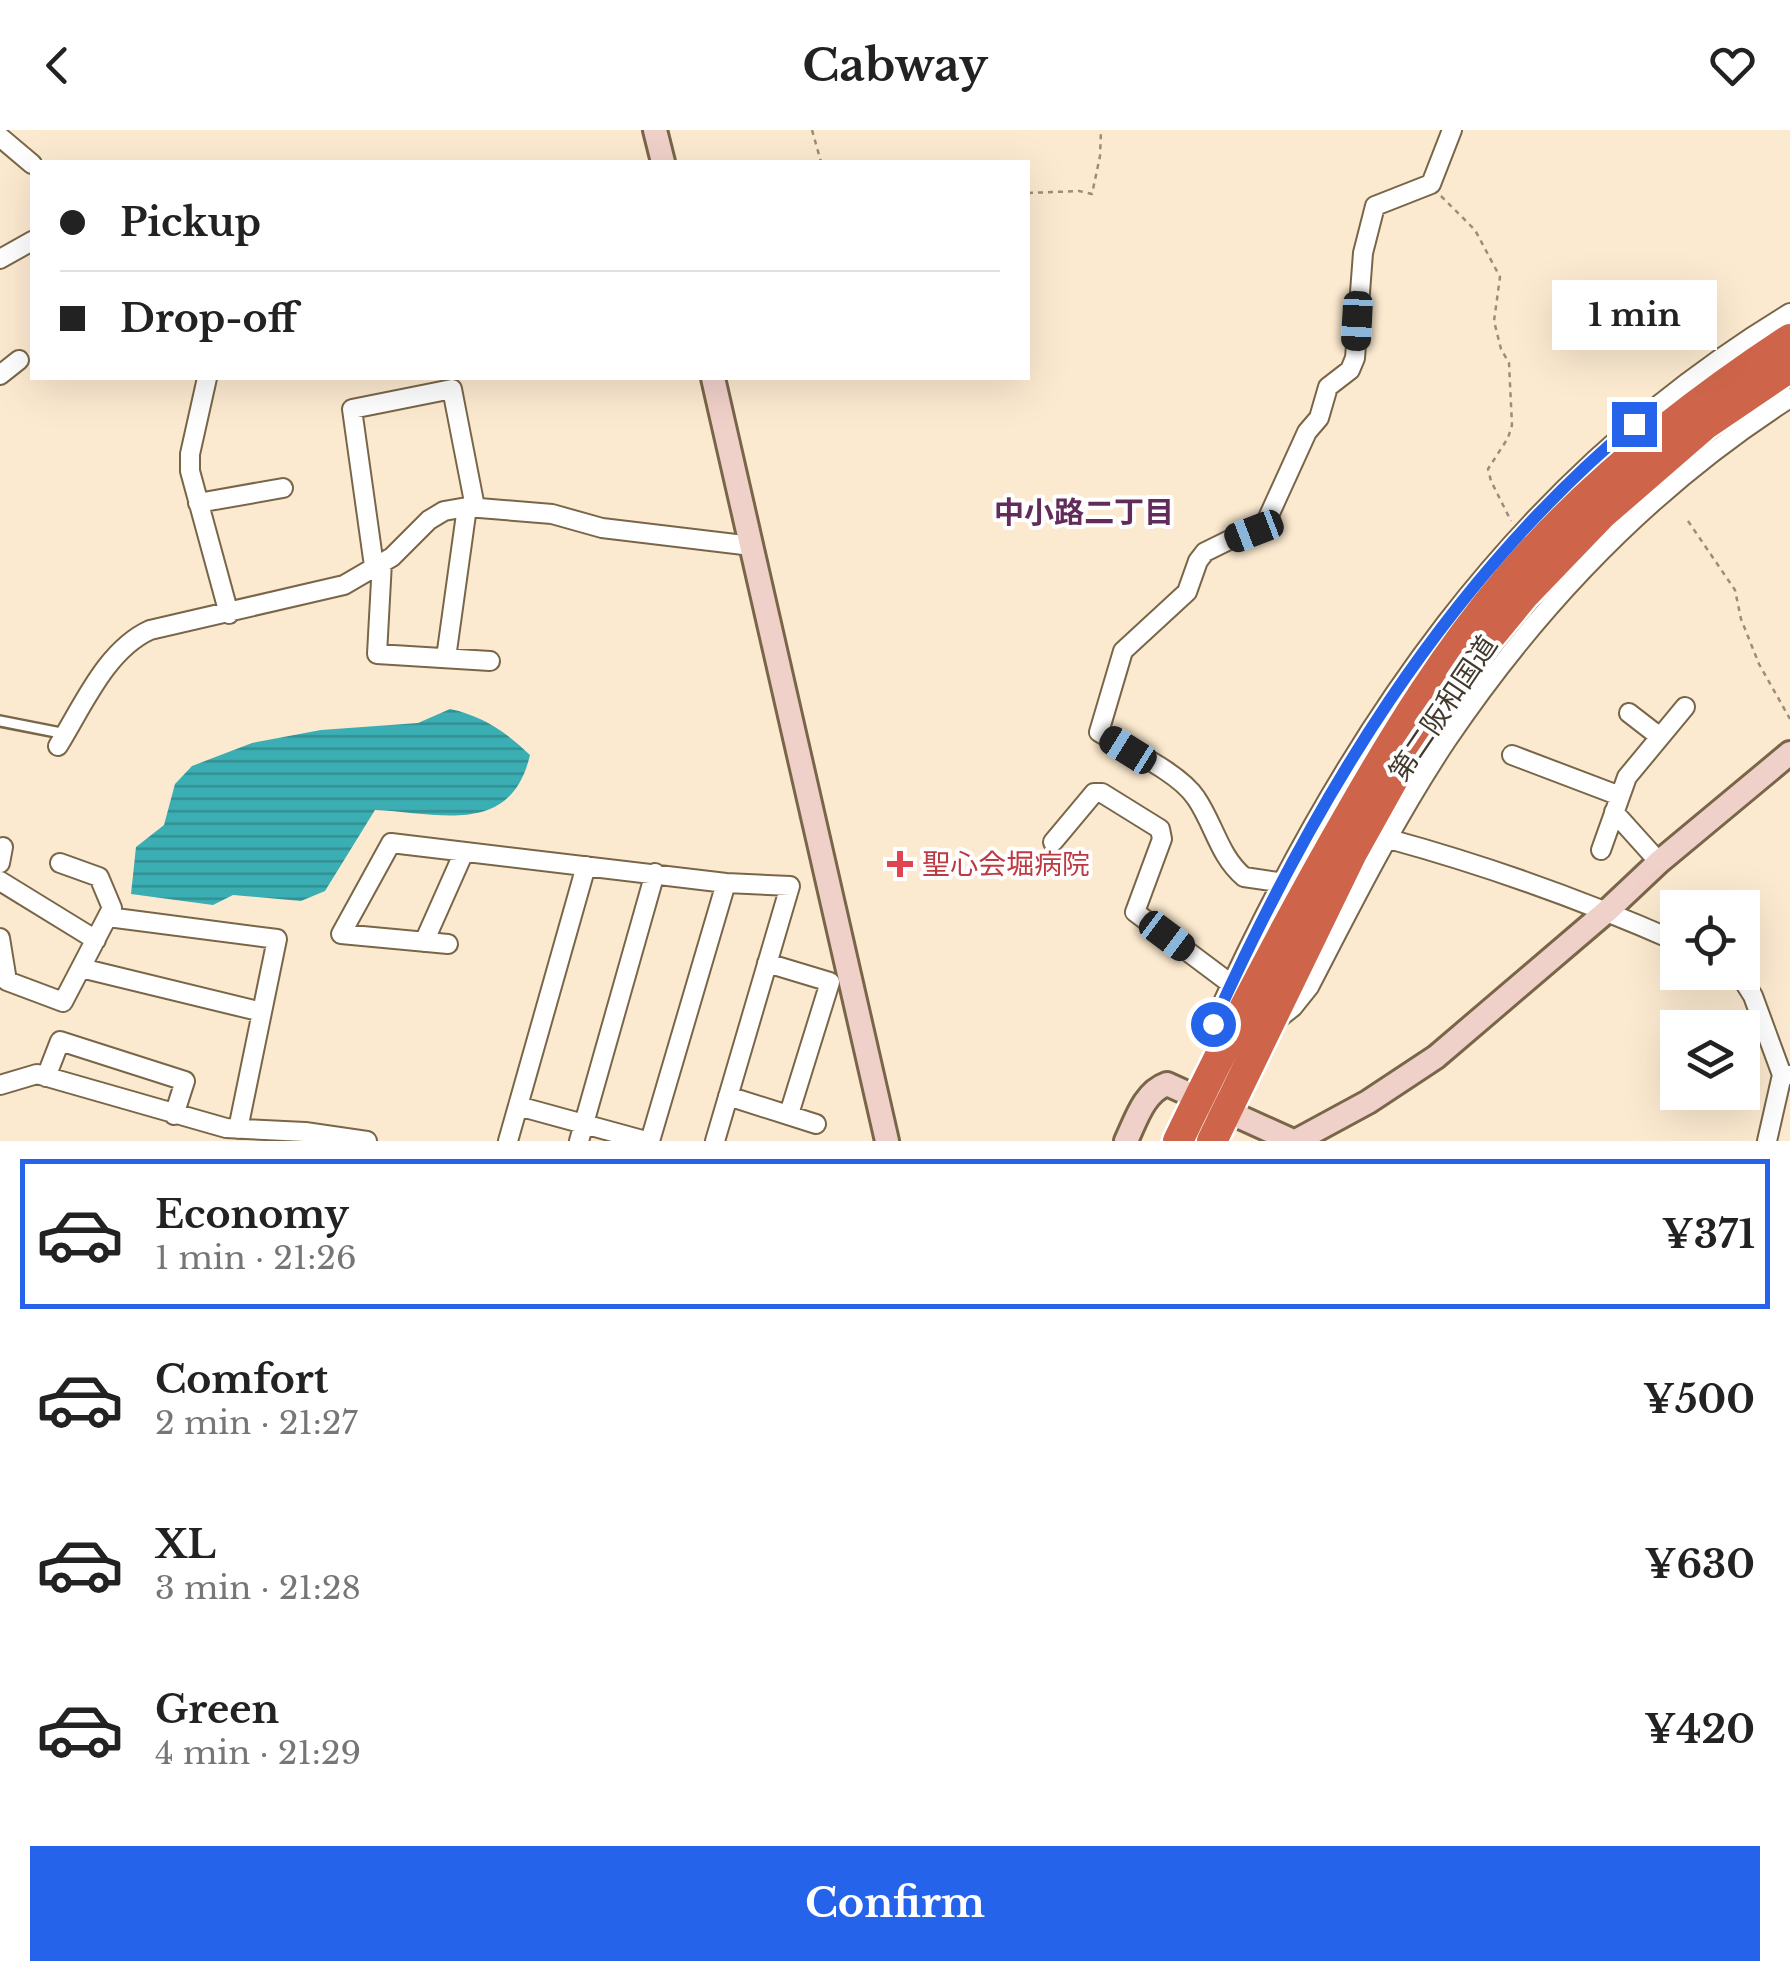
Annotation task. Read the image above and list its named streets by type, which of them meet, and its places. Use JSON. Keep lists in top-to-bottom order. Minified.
{"streets":{"highway":["第二阪和国道"]},"districts":["中小路二丁目"],"places":{"health":["聖心会堀病院"]},"page":{"header":"Cabway","banner":["Pickup","Drop-off"],"bubble":"1 min","list":[{"name":"Economy","note":"1 min · 21:26","value":"¥371"},{"name":"Comfort","note":"2 min · 21:27","value":"¥500"},{"name":"XL","note":"3 min · 21:28","value":"¥630"},{"name":"Green","note":"4 min · 21:29","value":"¥420"}],"buttons":"Confirm"}}
